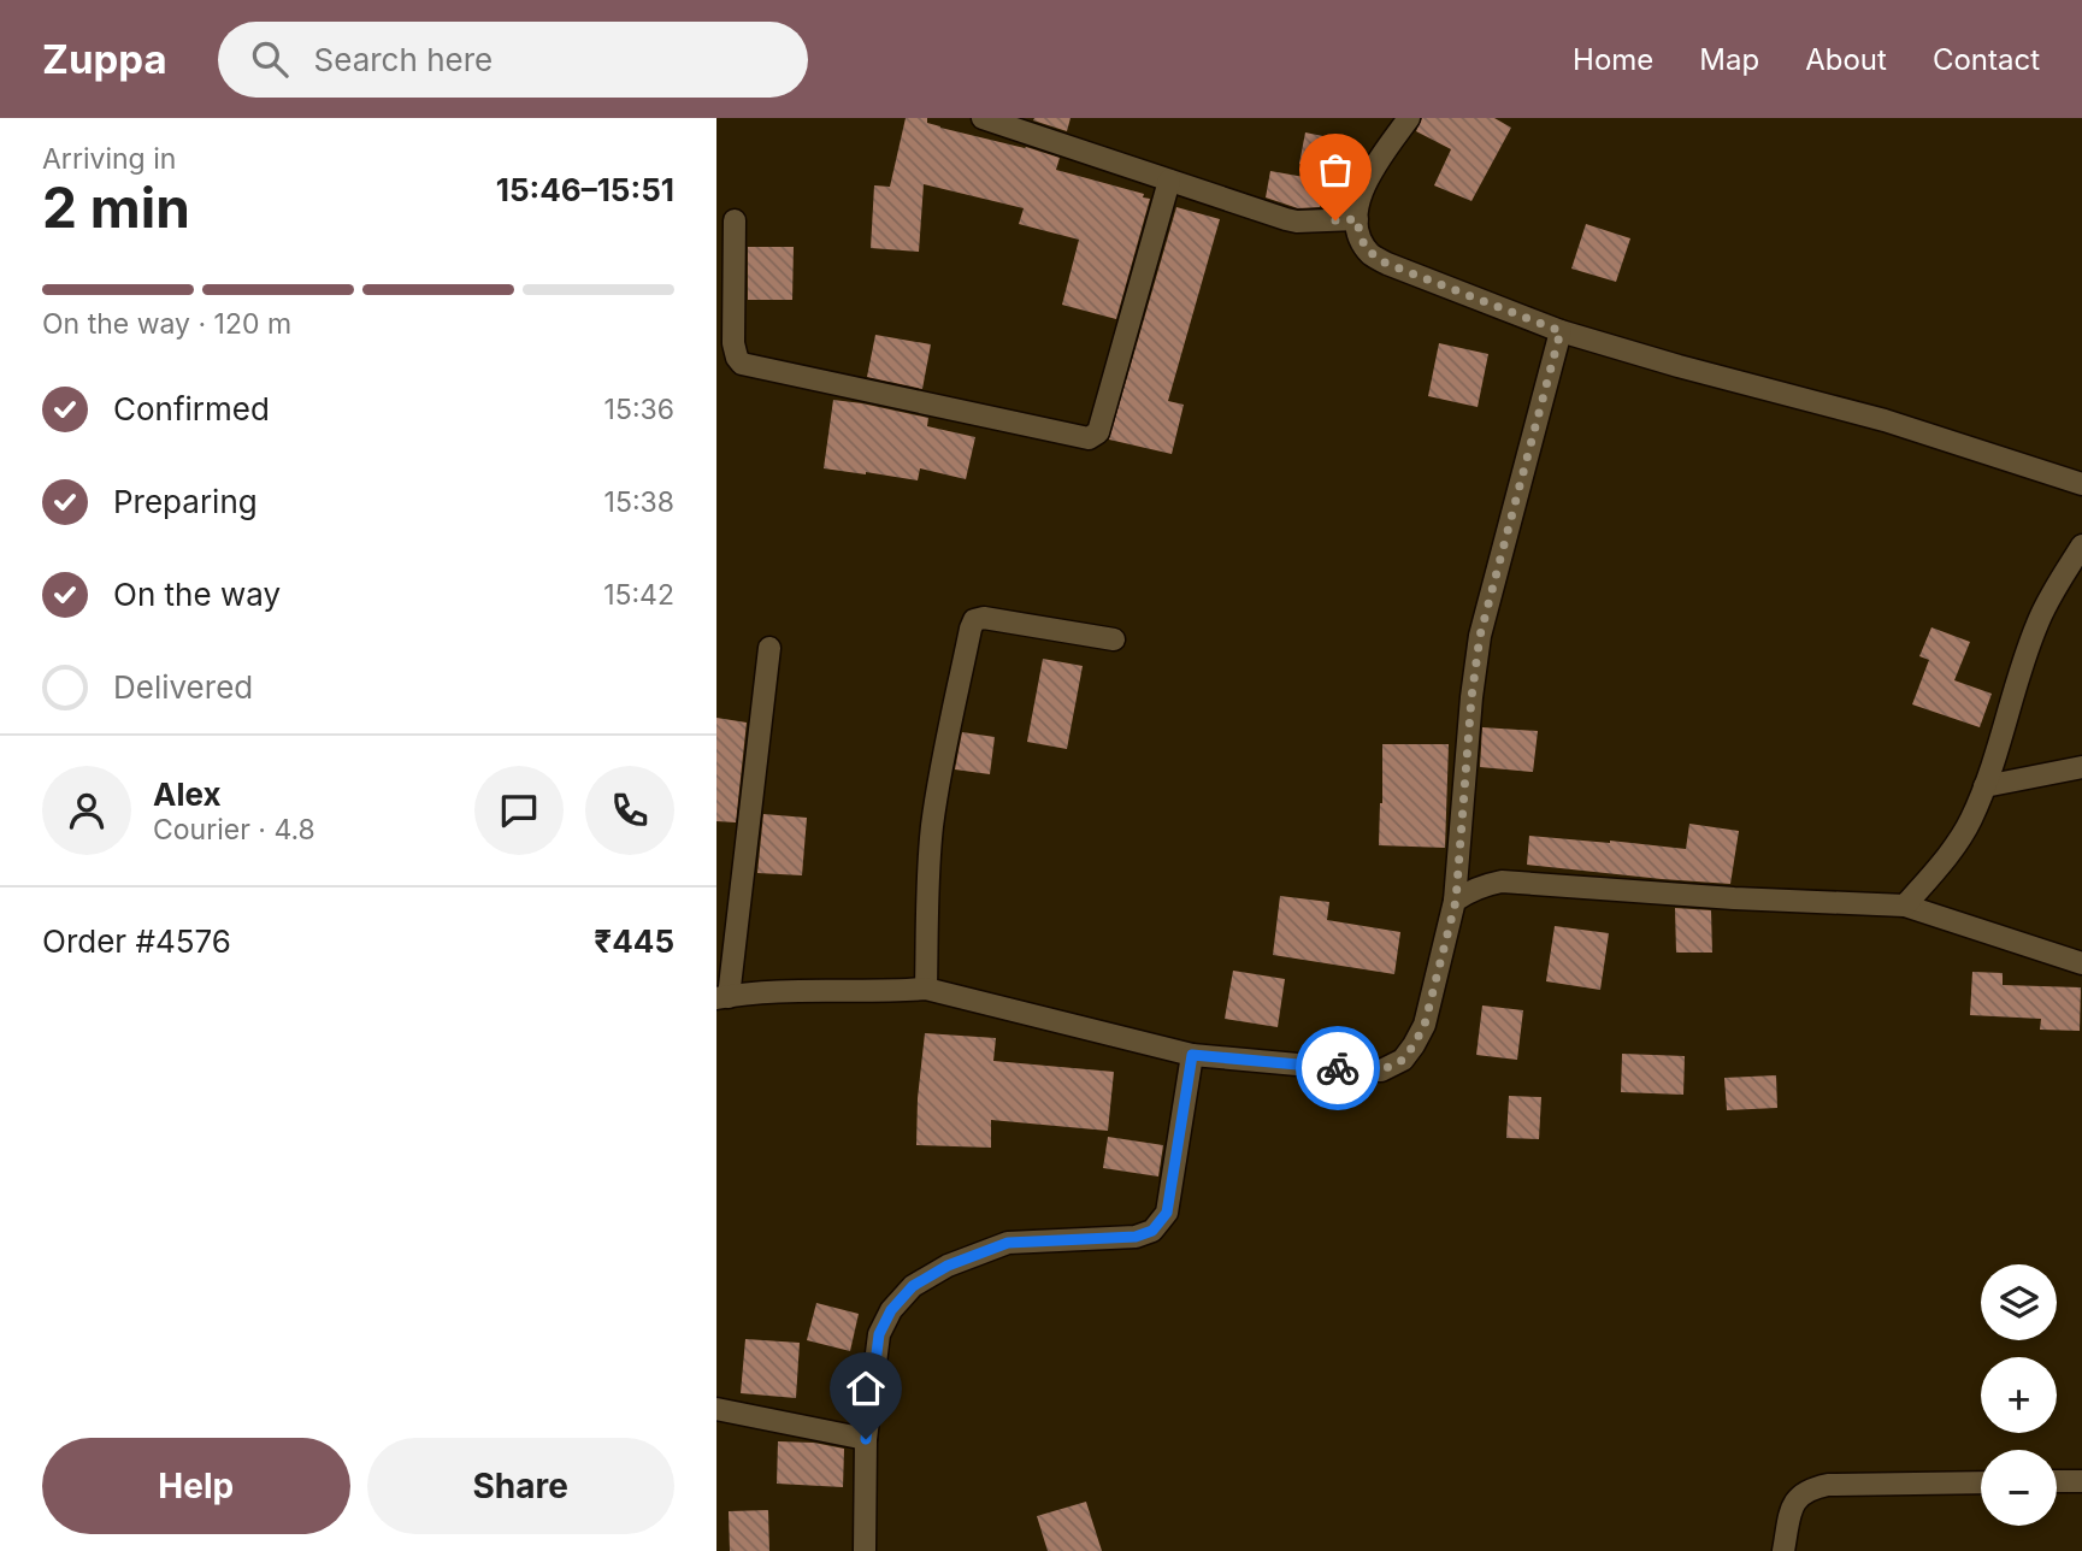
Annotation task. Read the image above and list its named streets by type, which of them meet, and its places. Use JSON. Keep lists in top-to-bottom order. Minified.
{"page":{"header":"Zuppa","search":"Search here","nav":["Home","Map","About","Contact"],"heading":["2 min","Arriving in","15:46–15:51"],"panel":["Alex","Courier · 4.8","Order #4576","₹445"],"bar":"On the way · 120 m","list":[["Confirmed","15:36"],["Preparing","15:38"],["On the way","15:42"],"Delivered"],"map_buttons":["+","−"],"buttons":["Help","Share"]}}
